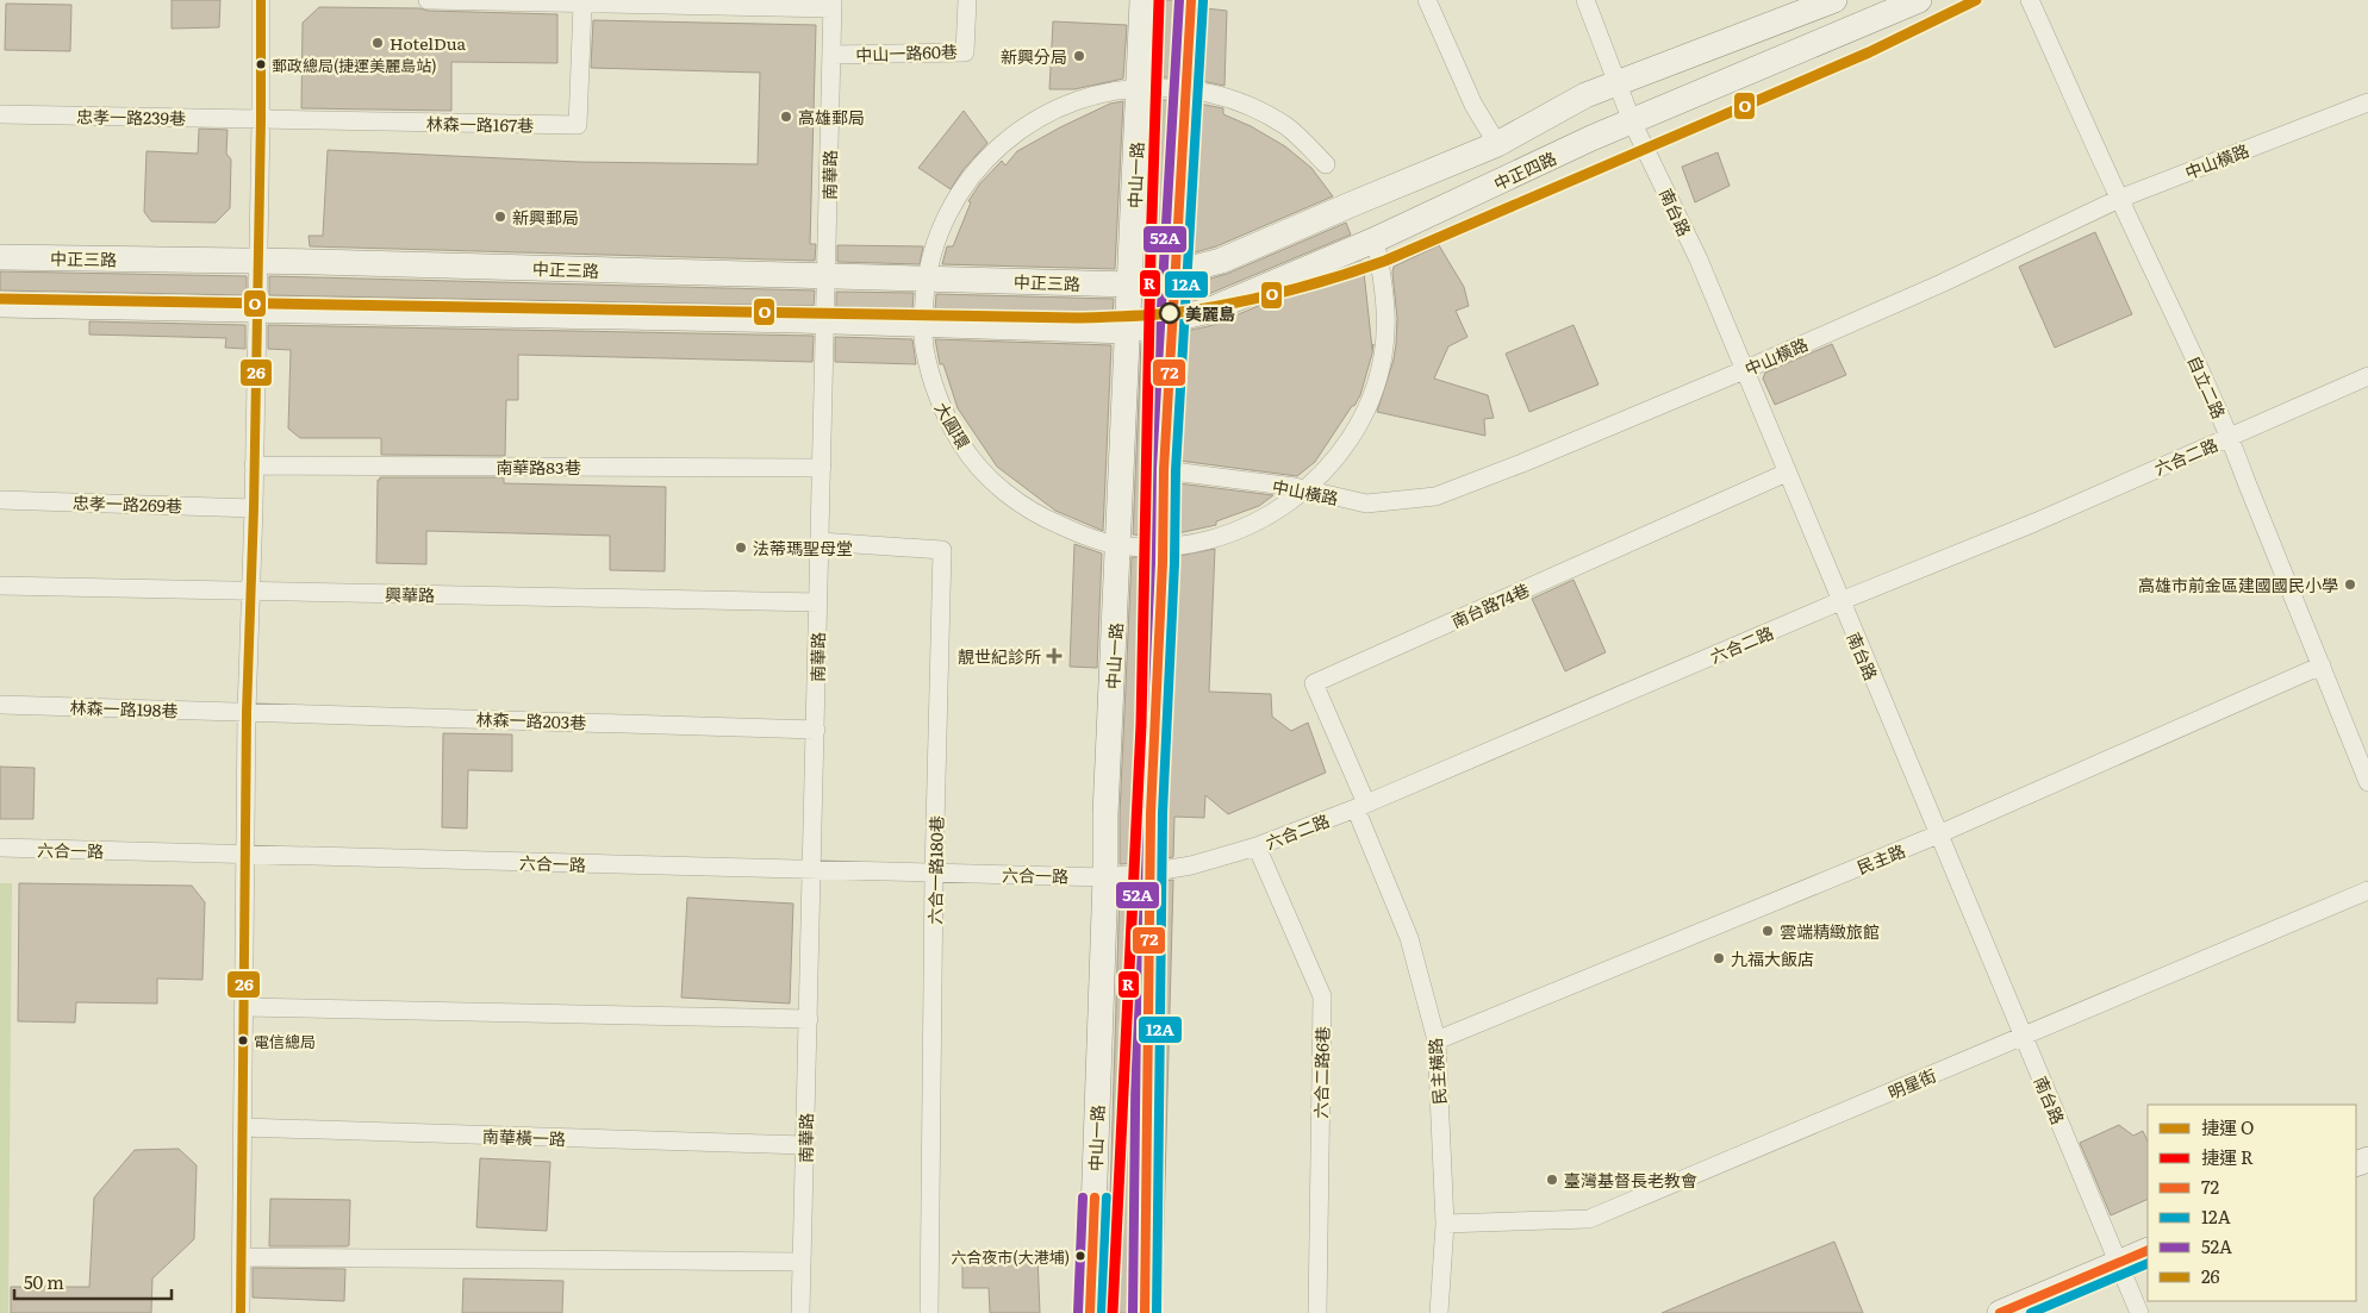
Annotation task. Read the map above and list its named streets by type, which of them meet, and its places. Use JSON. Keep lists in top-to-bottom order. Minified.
{"streets":{"street":["中山一路60巷","忠孝一路239巷","林森一路167巷","中山橫路","中正四路","南華路","中山一路","南台路","中正三路","自立二路","大圓環","六合二路","南華路83巷","忠孝一路269巷","興華路","南台路74巷","林森一路198巷","林森一路203巷","六合一路","民主路","六合一路180巷","民主橫路","六合二路6巷","明星街","南華橫一路"]},"crossings":[["中山一路60巷","南華路"],["忠孝一路239巷","林森一路167巷"],["中山橫路","南台路"],["中山橫路","自立二路"],["中山橫路","大圓環"],["中正四路","中山一路"],["中正四路","南台路"],["南華路","中正三路"],["南華路","南華路83巷"],["南華路","興華路"],["南華路","林森一路203巷"],["南華路","六合一路"],["南華路","六合一路180巷"],["南華路","南華橫一路"],["中山一路","中正三路"],["中山一路","大圓環"],["中山一路","六合二路"],["中山一路","六合一路"],["南台路","六合二路"],["南台路","南台路74巷"],["南台路","民主路"],["南台路","明星街"],["中正三路","大圓環"],["自立二路","六合二路"],["自立二路","民主路"],["六合二路","南台路74巷"],["六合二路","六合一路"],["六合二路","民主橫路"],["六合二路","六合二路6巷"],["南台路74巷","民主橫路"],["林森一路198巷","林森一路203巷"],["六合一路","六合一路180巷"],["民主路","民主橫路"],["民主橫路","明星街"]],"places":{"other":["HotelDua","新興分局","郵政總局(捷運美麗島站)","高雄郵局","新興郵局","美麗島","法蒂瑪聖母堂","高雄市前金區建國國民小學","雲端精緻旅館","九福大飯店","電信總局","臺灣基督長老教會","六合夜市(大港埔)"],"health":["靚世紀診所"]},"lines":["metro line O","metro line R","transit line 72","transit line 52A","transit line 26","transit line 12A"],"legend":["捷運 O","捷運 R","72","12A","52A","26"],"scale_bar":"50 m"}
